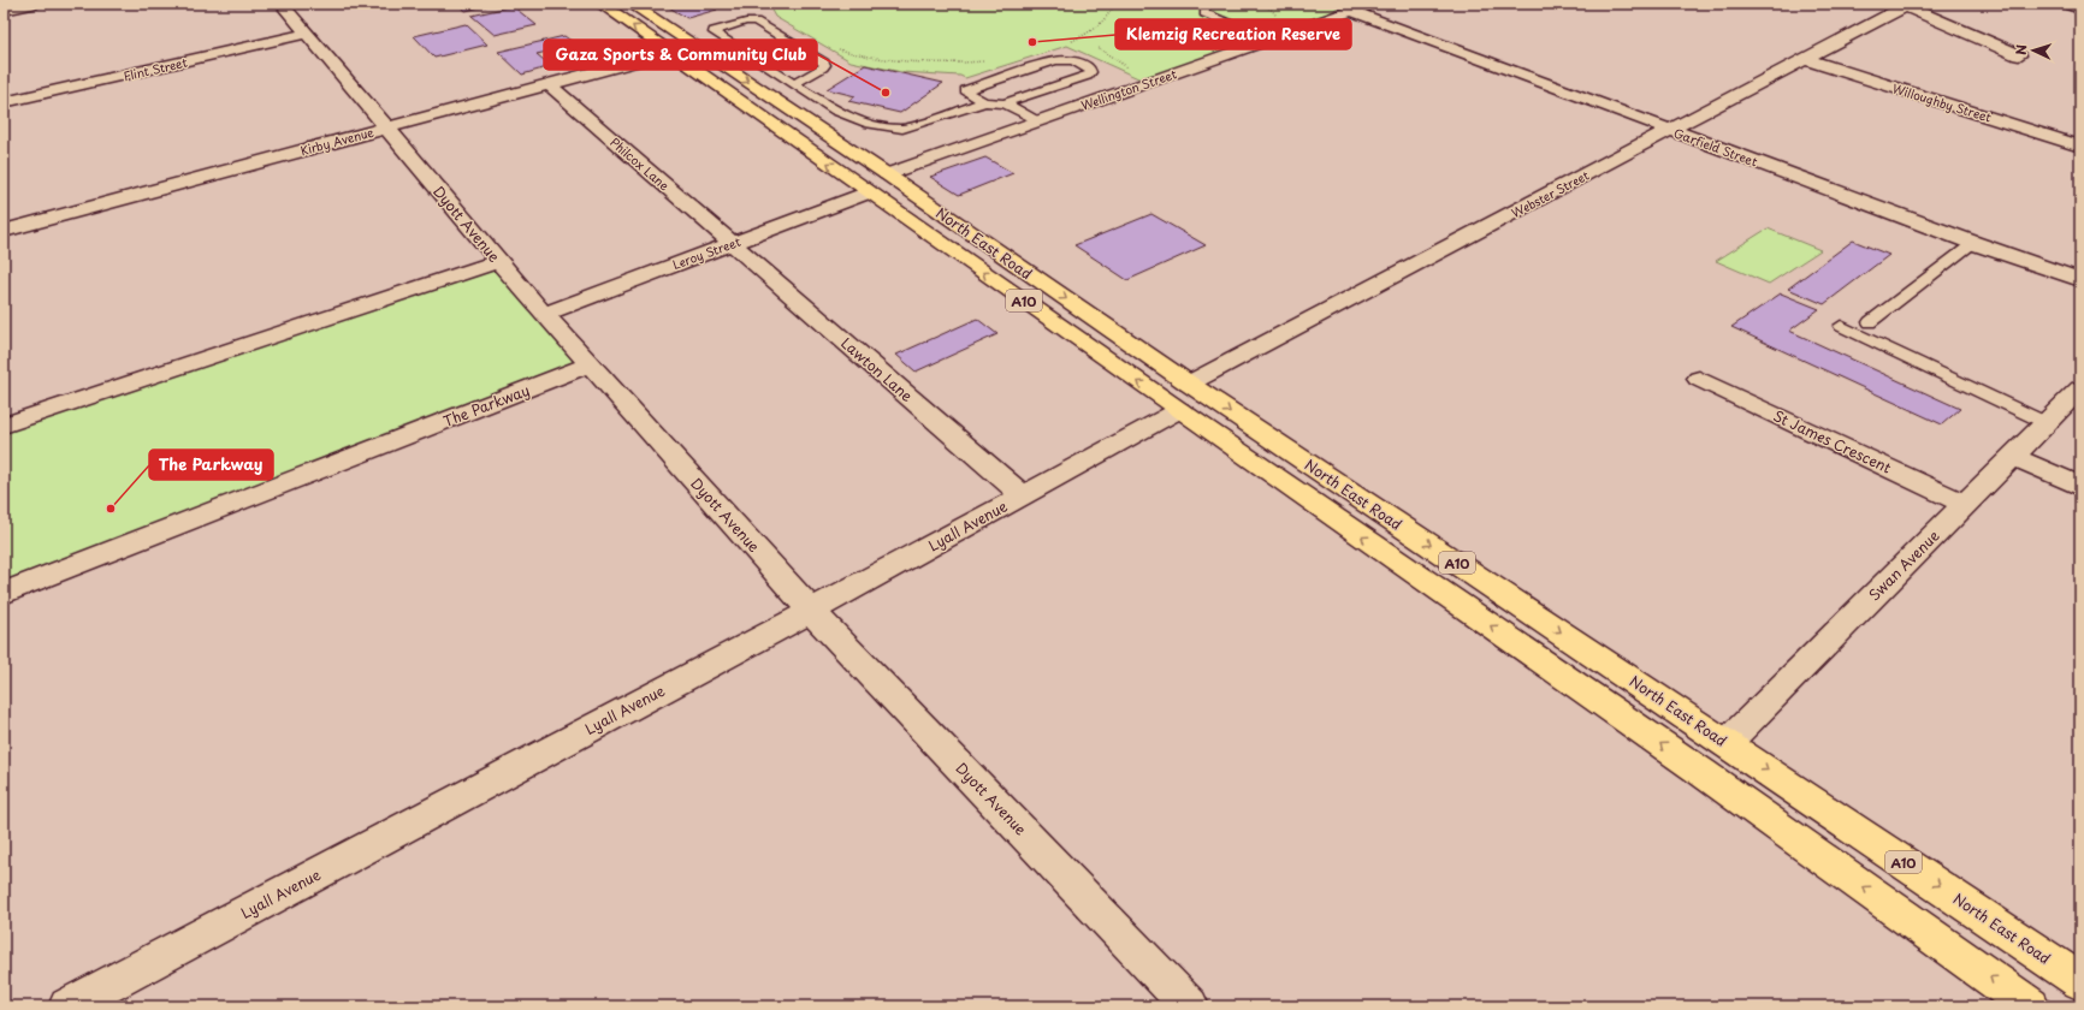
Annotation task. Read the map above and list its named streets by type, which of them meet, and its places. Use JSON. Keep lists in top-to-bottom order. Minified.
{"streets":{"highway":["North East Road","A10"],"street":["Flint Street","Wellington Street","Willoughby Street","Kirby Avenue","Garfield Street","Philcox Lane","Webster Street","Dyott Avenue","Leroy Street","Lawton Lane","The Parkway","St James Crescent","Lyall Avenue","Swan Avenue"]},"crossings":[["Flint Street","Dyott Avenue"],["Wellington Street","Garfield Street"],["Wellington Street","North East Road"],["Willoughby Street","Webster Street"],["Kirby Avenue","Philcox Lane"],["Kirby Avenue","Dyott Avenue"],["Kirby Avenue","North East Road"],["Garfield Street","Webster Street"],["Philcox Lane","Leroy Street"],["Philcox Lane","Lawton Lane"],["Webster Street","North East Road"],["Webster Street","Lyall Avenue"],["Dyott Avenue","Leroy Street"],["Dyott Avenue","The Parkway"],["Dyott Avenue","Lyall Avenue"],["North East Road","Leroy Street"],["North East Road","Lyall Avenue"],["North East Road","Swan Avenue"],["Leroy Street","Lawton Lane"],["Lawton Lane","Lyall Avenue"],["St James Crescent","Swan Avenue"]],"places":["Klemzig Recreation Reserve","Gaza Sports & Community Club","The Parkway"],"north":"left"}
